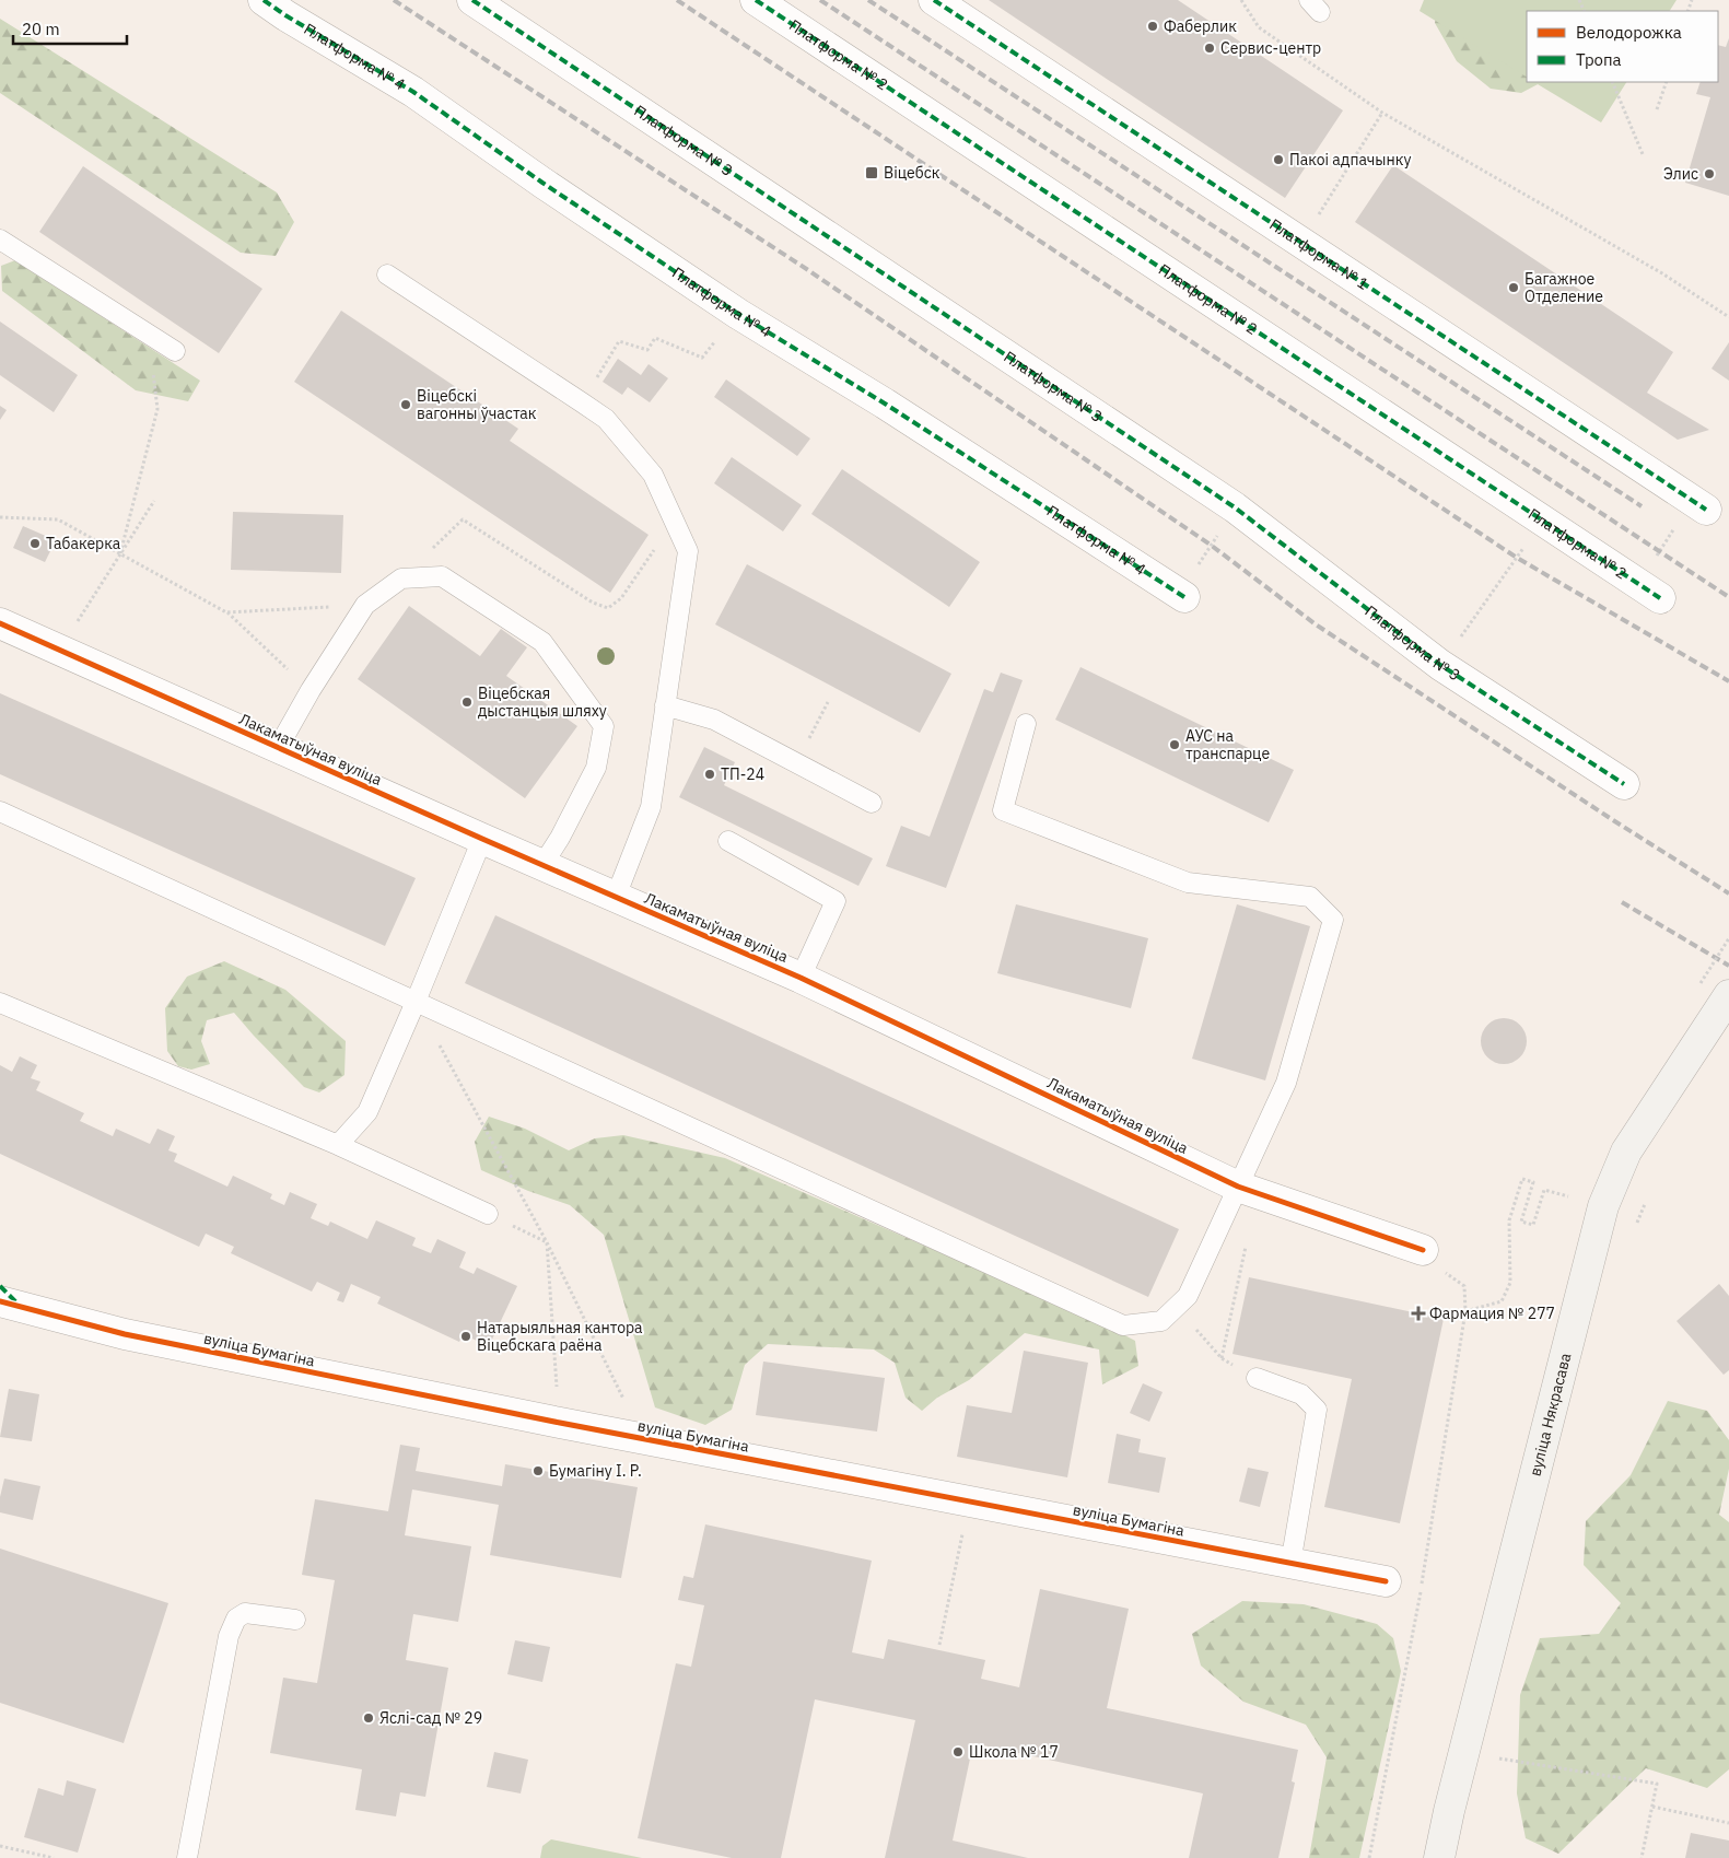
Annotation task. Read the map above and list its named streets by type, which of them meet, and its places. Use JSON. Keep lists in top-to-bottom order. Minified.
{"streets":{"main road":["вуліца Някрасава"],"street":["Платформа № 2","Платформа № 4","Платформа № 3","Платформа № 1","Лакаматыўная вуліца","вуліца Бумагіна"]},"places":{"other":["Фаберлик","Сервис-центр","Пакоі адпачынку","Элис","Багажное Отделение","Віцебскі вагонны ўчастак","Табакерка","Віцебская дыстанцыя шляху","АУС на транспарце","ТП-24","Натарыяльная кантора Віцебскага раёна","Бумагіну І. Р.","Яслі-сад № 29","Школа № 17"],"transit":["Віцебск"],"health":["Фармация № 277"]},"legend":["Велодорожка","Тропа"],"scale_bar":"20 m"}
